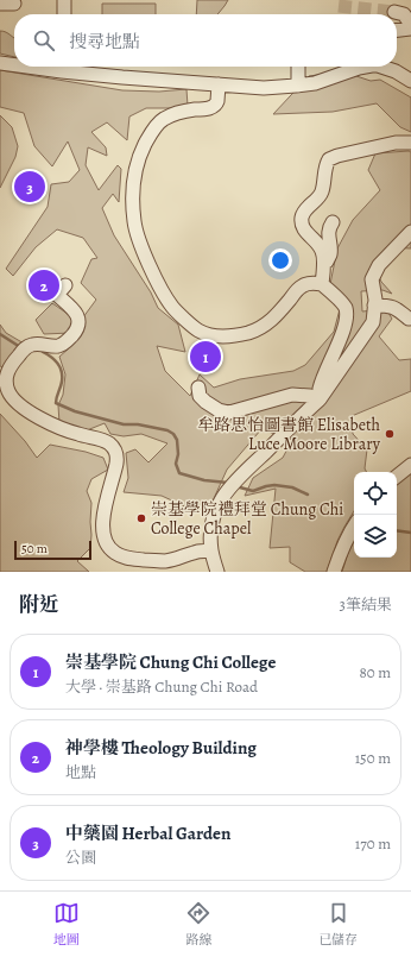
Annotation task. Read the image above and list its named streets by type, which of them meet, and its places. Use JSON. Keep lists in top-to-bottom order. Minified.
{"places":["牟路思怡圖書館 Elisabeth Luce Moore Library","崇基學院禮拜堂 Chung Chi College Chapel"],"scale_bar":"50 m","page":{"search":"搜尋地點","pins":["3","2","1"],"scale":"50 m","heading":["附近","3筆結果"],"list":[{"mark":"1","name":"崇基學院 Chung Chi College","note":"大學 · 崇基路 Chung Chi Road","value":"80 m"},{"mark":"2","name":"神學樓 Theology Building","note":"地點","value":"150 m"},{"mark":"3","name":"中藥園 Herbal Garden","note":"公園","value":"170 m"}],"nav":["地圖","路線","已儲存"]}}
